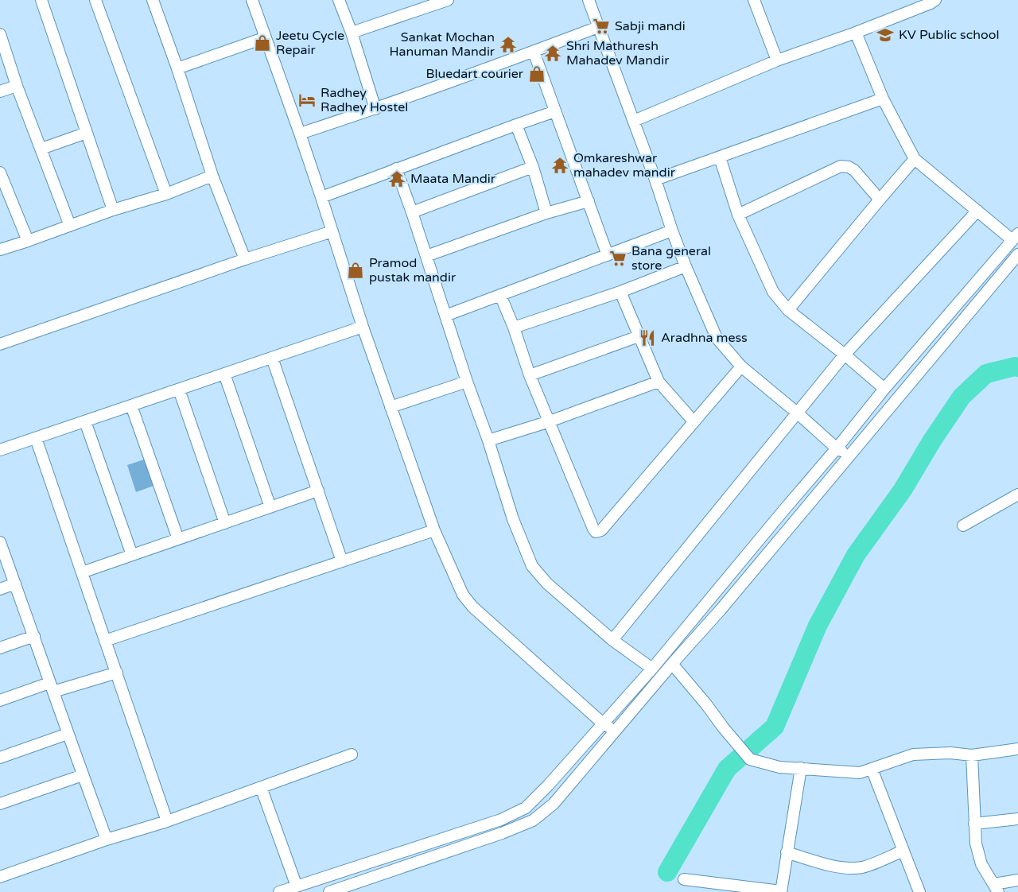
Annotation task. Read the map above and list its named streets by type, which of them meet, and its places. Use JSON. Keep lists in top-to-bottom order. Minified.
{"places":{"supermarket":["Sabji mandi","Bana general store"],"school or university":["KV Public school"],"shop":["Jeetu Cycle Repair","Bluedart courier","Pramod pustak mandir"],"temple":["Sankat Mochan Hanuman Mandir","Shri Mathuresh Mahadev Mandir","Omkareshwar mahadev mandir","Maata Mandir"],"hotel":["Radhey Radhey Hostel"],"restaurant":["Aradhna mess"]}}
